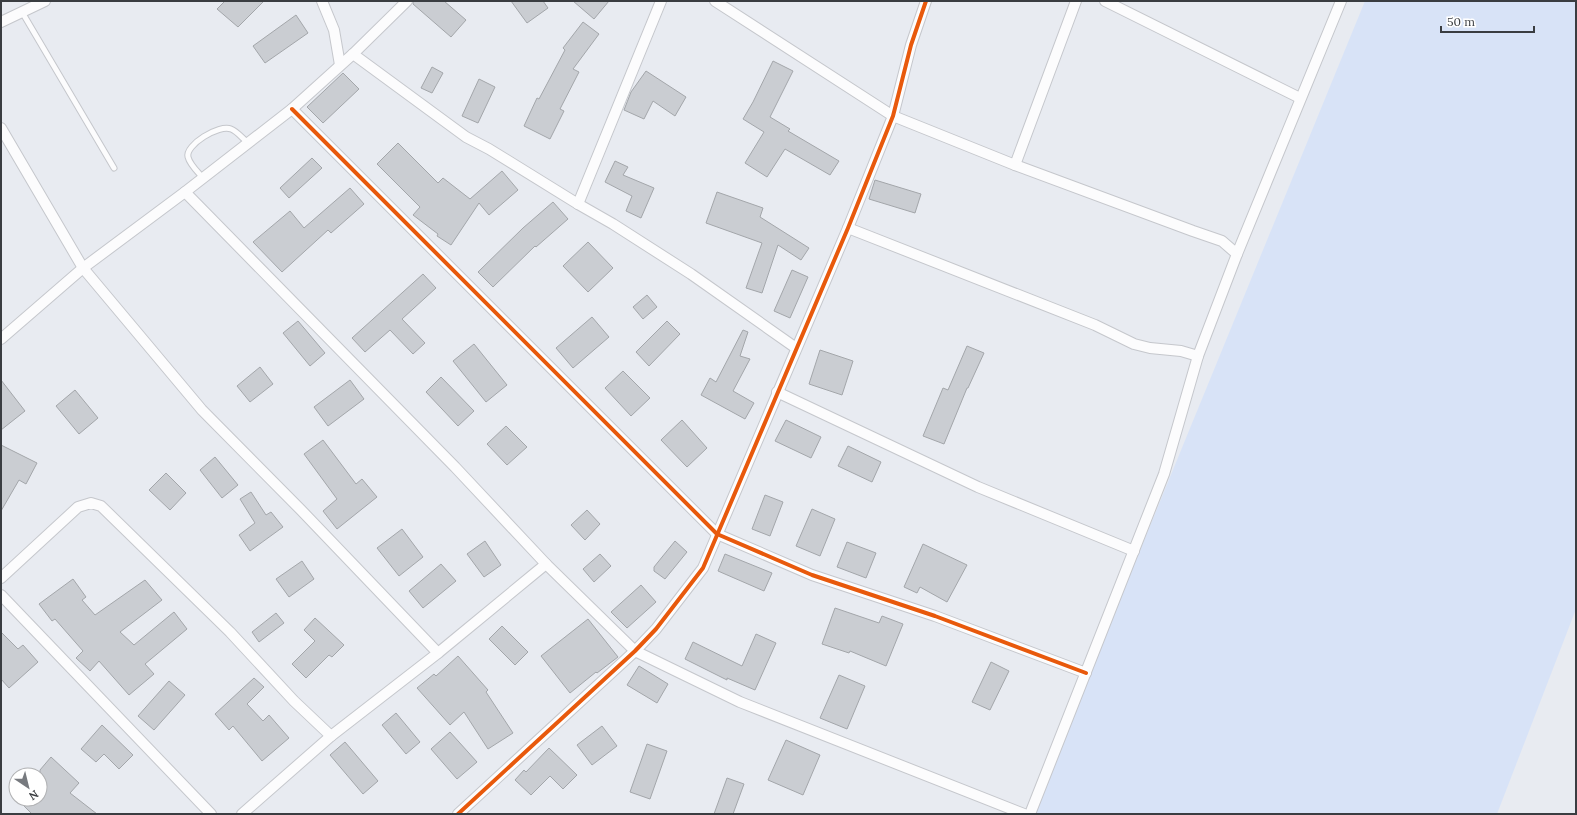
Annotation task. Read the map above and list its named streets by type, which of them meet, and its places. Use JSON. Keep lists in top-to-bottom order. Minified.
{"scale_bar":"50 m","north":"bottom right"}
